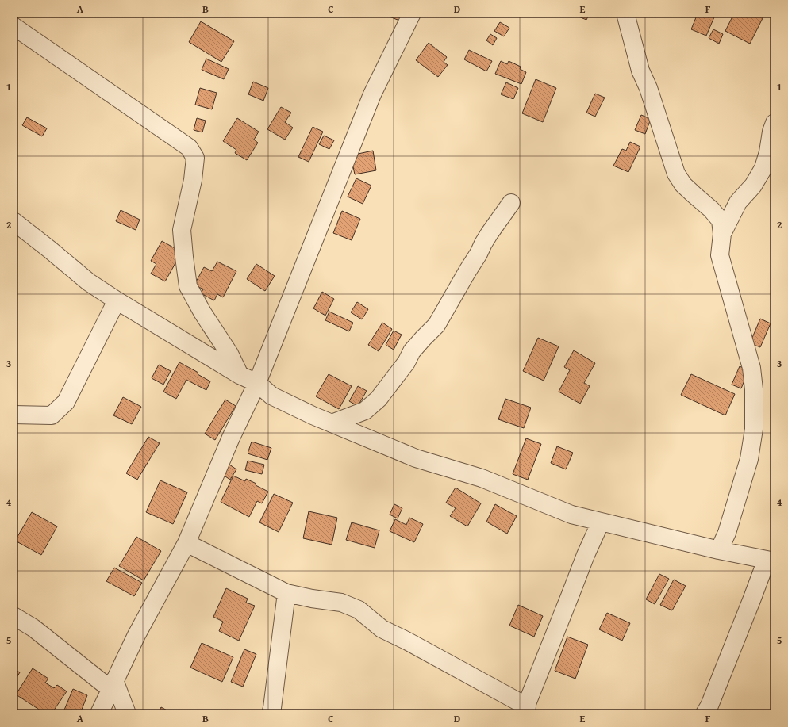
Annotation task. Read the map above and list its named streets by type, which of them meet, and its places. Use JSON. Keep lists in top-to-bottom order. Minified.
{"grid":{"columns":["A","B","C","D","E","F"],"rows":["1","2","3","4","5"]}}
